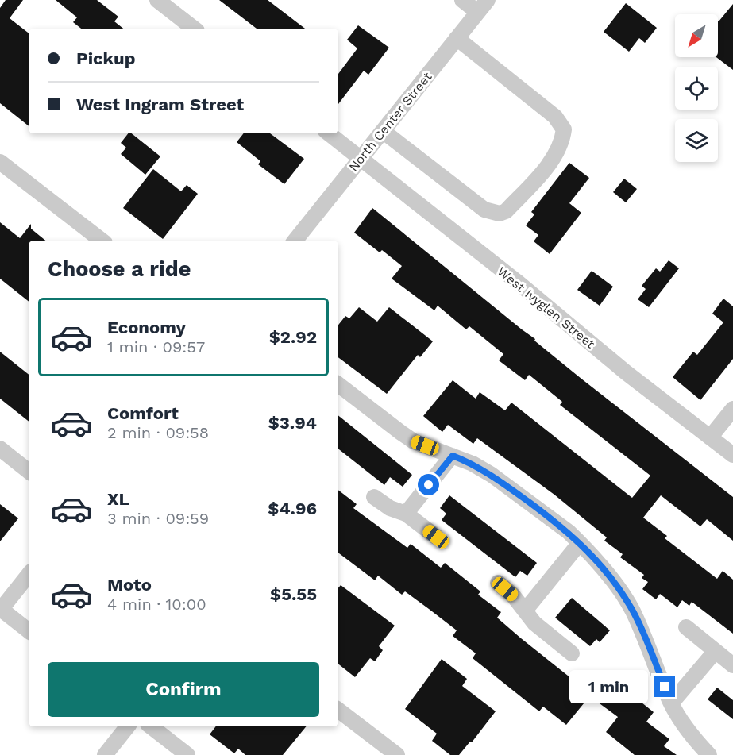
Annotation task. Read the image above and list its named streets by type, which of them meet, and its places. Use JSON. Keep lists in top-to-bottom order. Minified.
{"streets":{"street":["North Center Street","West Ivyglen Street"]},"crossings":[["North Center Street","West Ivyglen Street"]],"north":"bottom left","page":{"banner":["Pickup","West Ingram Street"],"heading":"Choose a ride","list":[{"name":"Economy","note":"1 min · 09:57","value":"$2.92"},{"name":"Comfort","note":"2 min · 09:58","value":"$3.94"},{"name":"XL","note":"3 min · 09:59","value":"$4.96"},{"name":"Moto","note":"4 min · 10:00","value":"$5.55"}],"buttons":"Confirm","bubble":"1 min"}}
